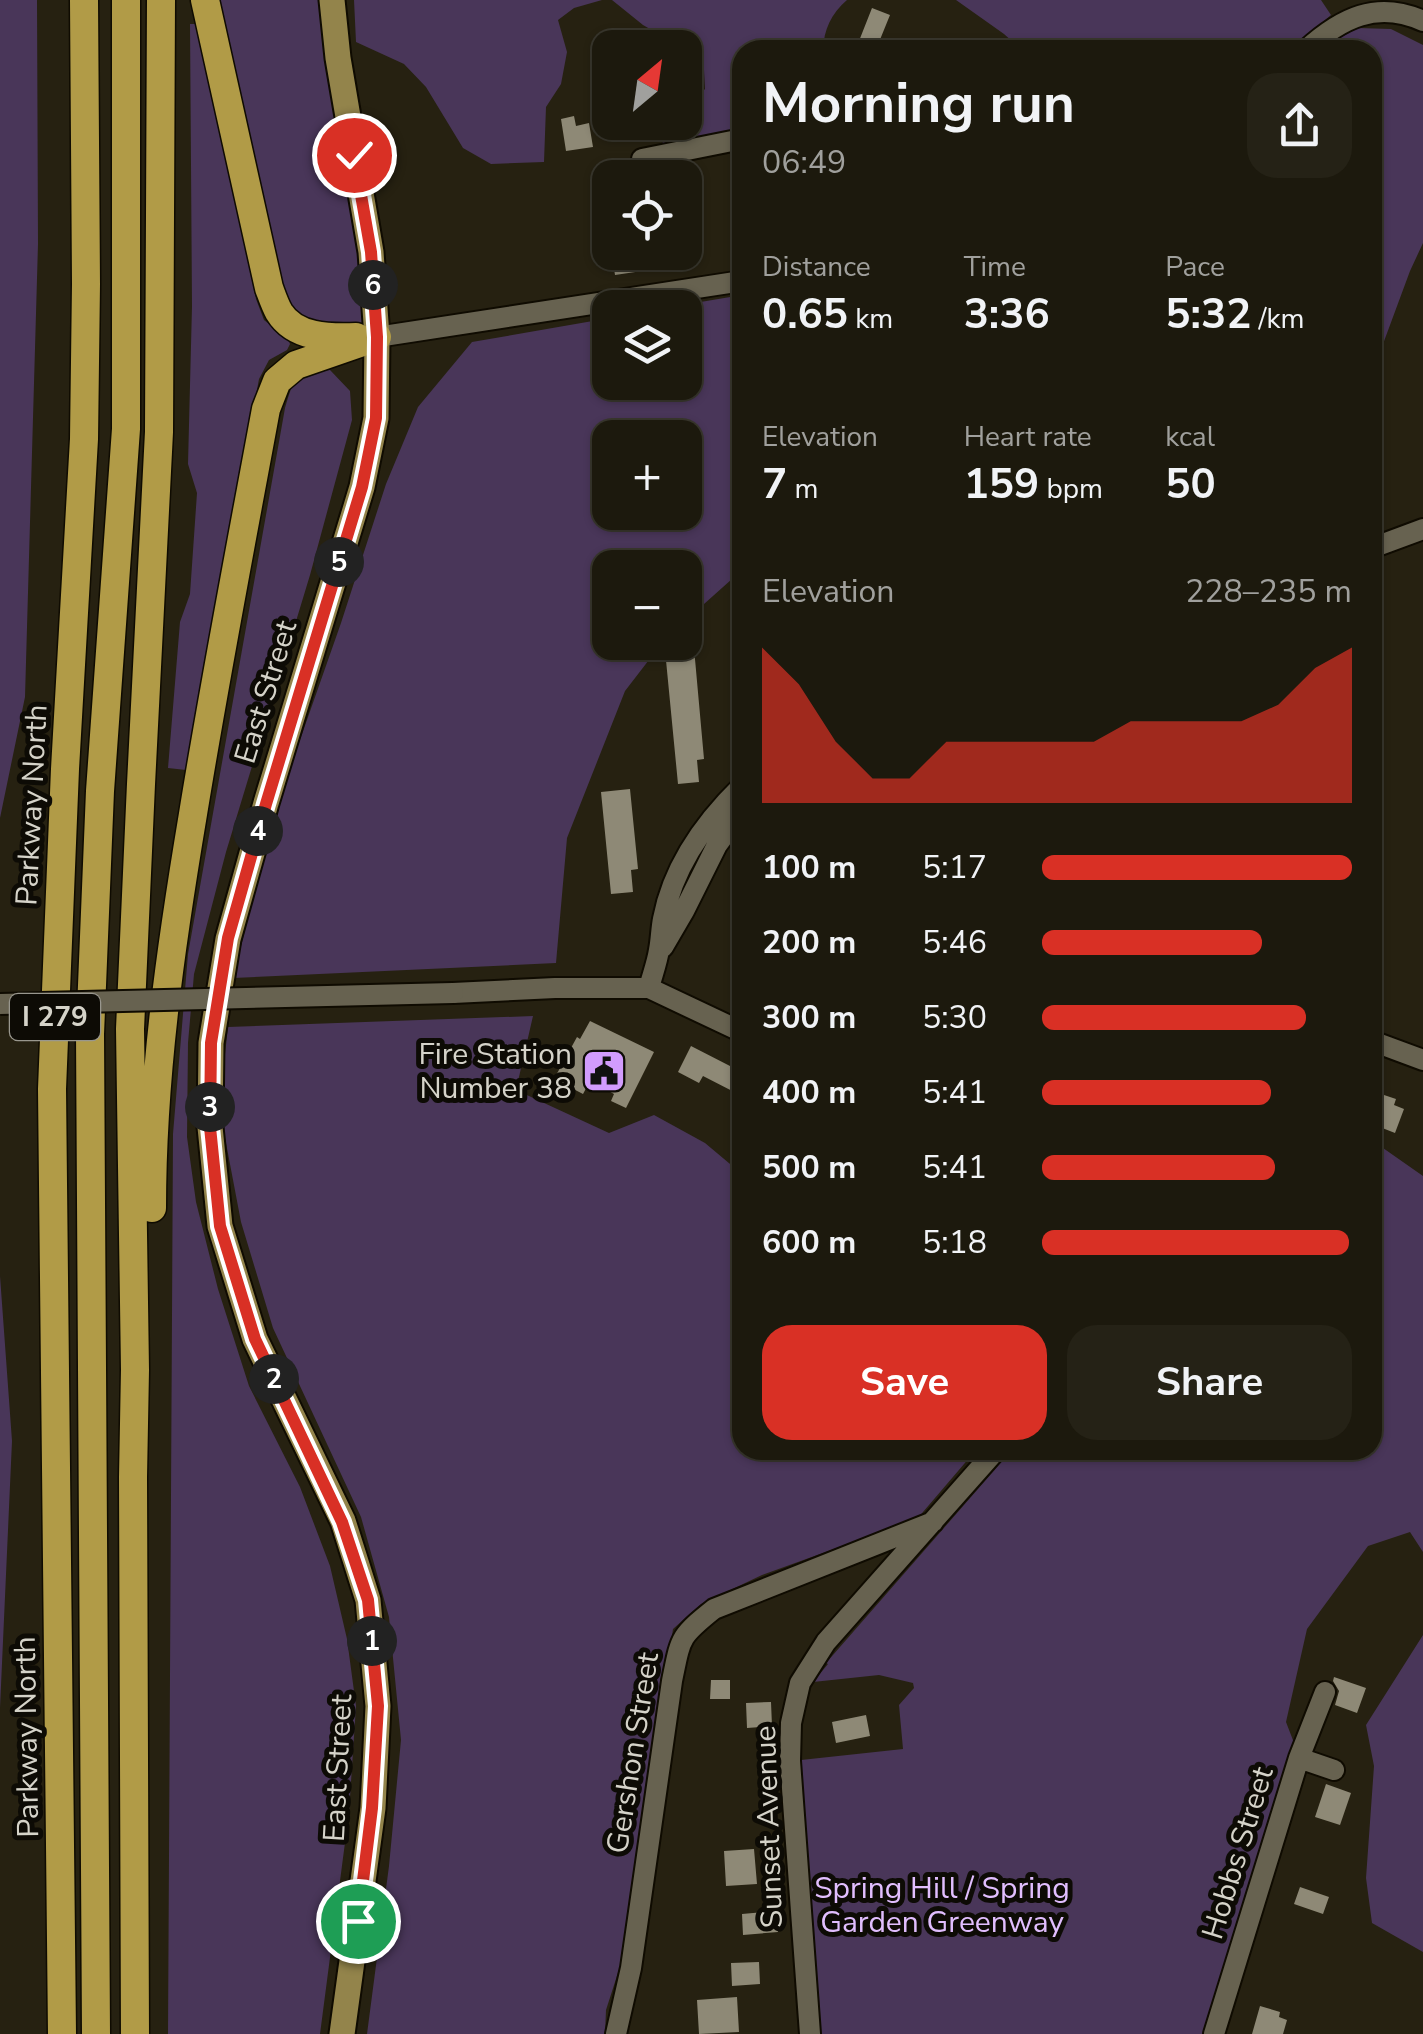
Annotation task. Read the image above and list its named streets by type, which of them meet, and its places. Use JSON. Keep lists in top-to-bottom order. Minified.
{"streets":{"highway":["Parkway North","I 279"],"main road":["East Street"],"street":["Gershon Street","Sunset Avenue","Hobbs Street"]},"crossings":[["Gershon Street","Sunset Avenue"]],"parks":["Spring Hill / Spring Garden Greenway"],"places":{"public building":["Fire Station Number 38"]},"north":"top right","page":{"map_buttons":["+","−"],"heading":["Morning run","06:49"],"stats":[["Distance","0.65 km"],["Time","3:36"],["Pace","5:32 /km"],["Elevation","7 m"],["Heart rate","159 bpm"],["kcal","50"]],"pins":["6","5","4","3","2","1"],"chart":["Elevation","228–235 m"],"list":[{"name":"100 m","note":"5:17"},{"name":"200 m","note":"5:46"},{"name":"300 m","note":"5:30"},{"name":"400 m","note":"5:41"},{"name":"500 m","note":"5:41"},{"name":"600 m","note":"5:18"}],"buttons":["Save","Share"]}}
